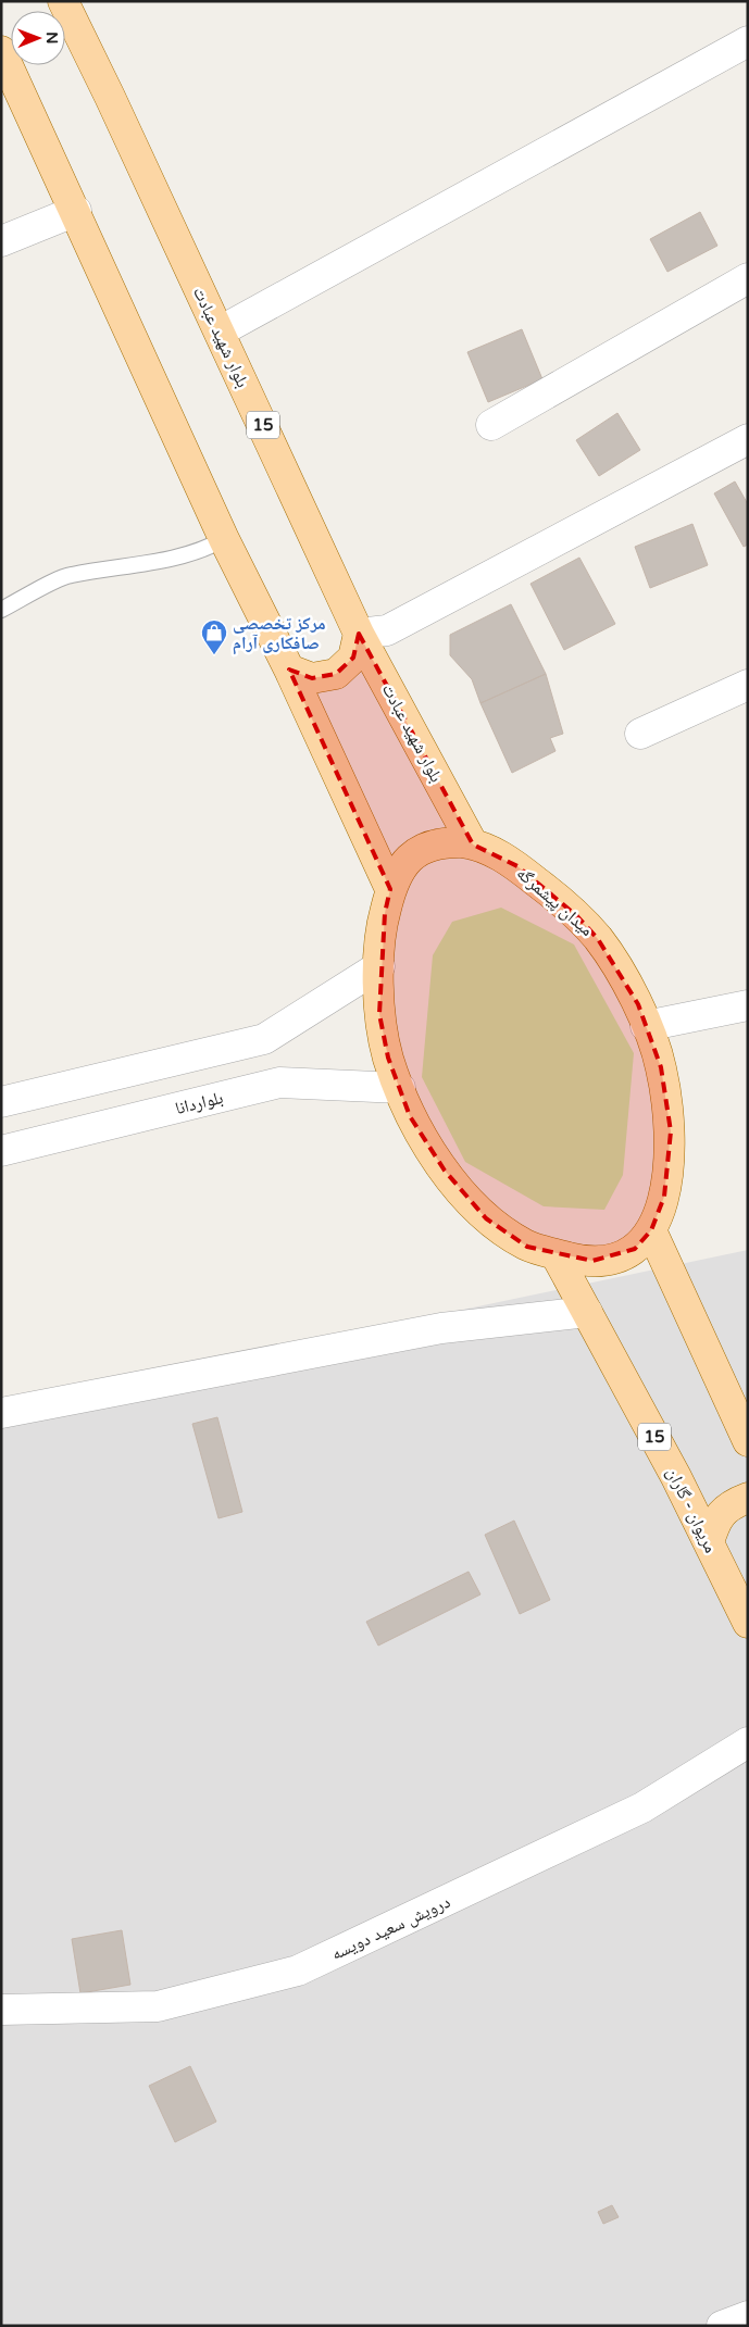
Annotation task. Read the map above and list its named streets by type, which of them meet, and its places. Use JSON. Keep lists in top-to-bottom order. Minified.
{"streets":{"main road":["بلوار شهید عبادت","15","میدان پیشمرگه","مریوان - گاران"],"street":["بلواردانا","درویش سعید دویسه"]},"crossings":[["بلوار شهید عبادت","میدان پیشمرگه"],["میدان پیشمرگه","بلواردانا"],["میدان پیشمرگه","مریوان - گاران"]],"places":{"shop":["مرکز تخصصی صافکاری آرام"]},"north":"right"}
